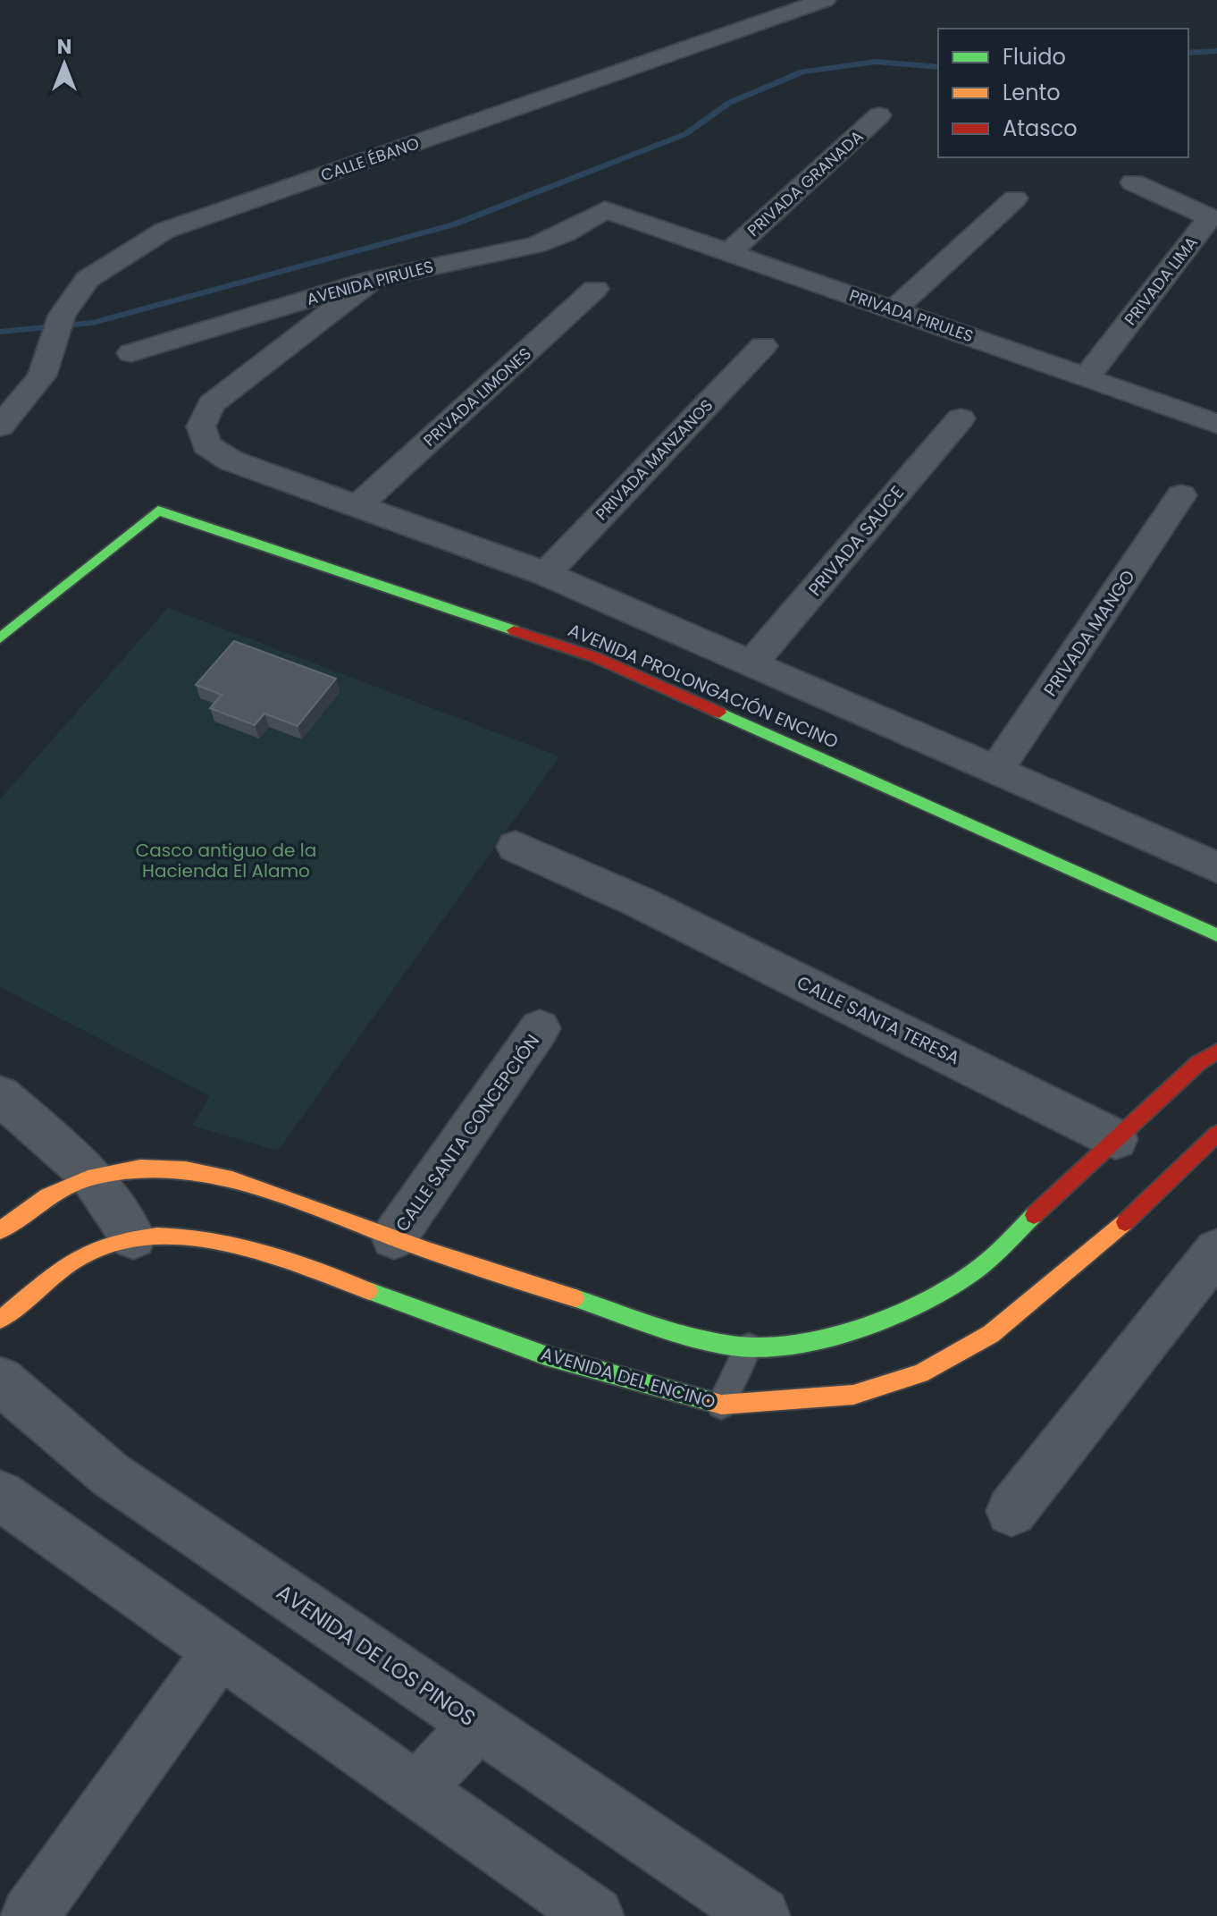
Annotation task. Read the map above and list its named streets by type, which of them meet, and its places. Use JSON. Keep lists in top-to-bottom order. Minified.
{"streets":{"street":["CALLE ÉBANO","PRIVADA GRANADA","PRIVADA LIMA","AVENIDA PIRULES","PRIVADA PIRULES","PRIVADA LIMONES","PRIVADA MANZANOS","PRIVADA SAUCE","PRIVADA MANGO","AVENIDA PROLONGACIÓN ENCINO","CALLE SANTA TERESA","CALLE SANTA CONCEPCIÓN","AVENIDA DEL ENCINO","AVENIDA DE LOS PINOS"]},"crossings":[["PRIVADA GRANADA","PRIVADA PIRULES"],["PRIVADA LIMA","PRIVADA PIRULES"],["AVENIDA PIRULES","PRIVADA PIRULES"]],"parks":["Casco antiguo de la Hacienda El Alamo"],"legend":["Fluido","Lento","Atasco"],"north":"top"}
